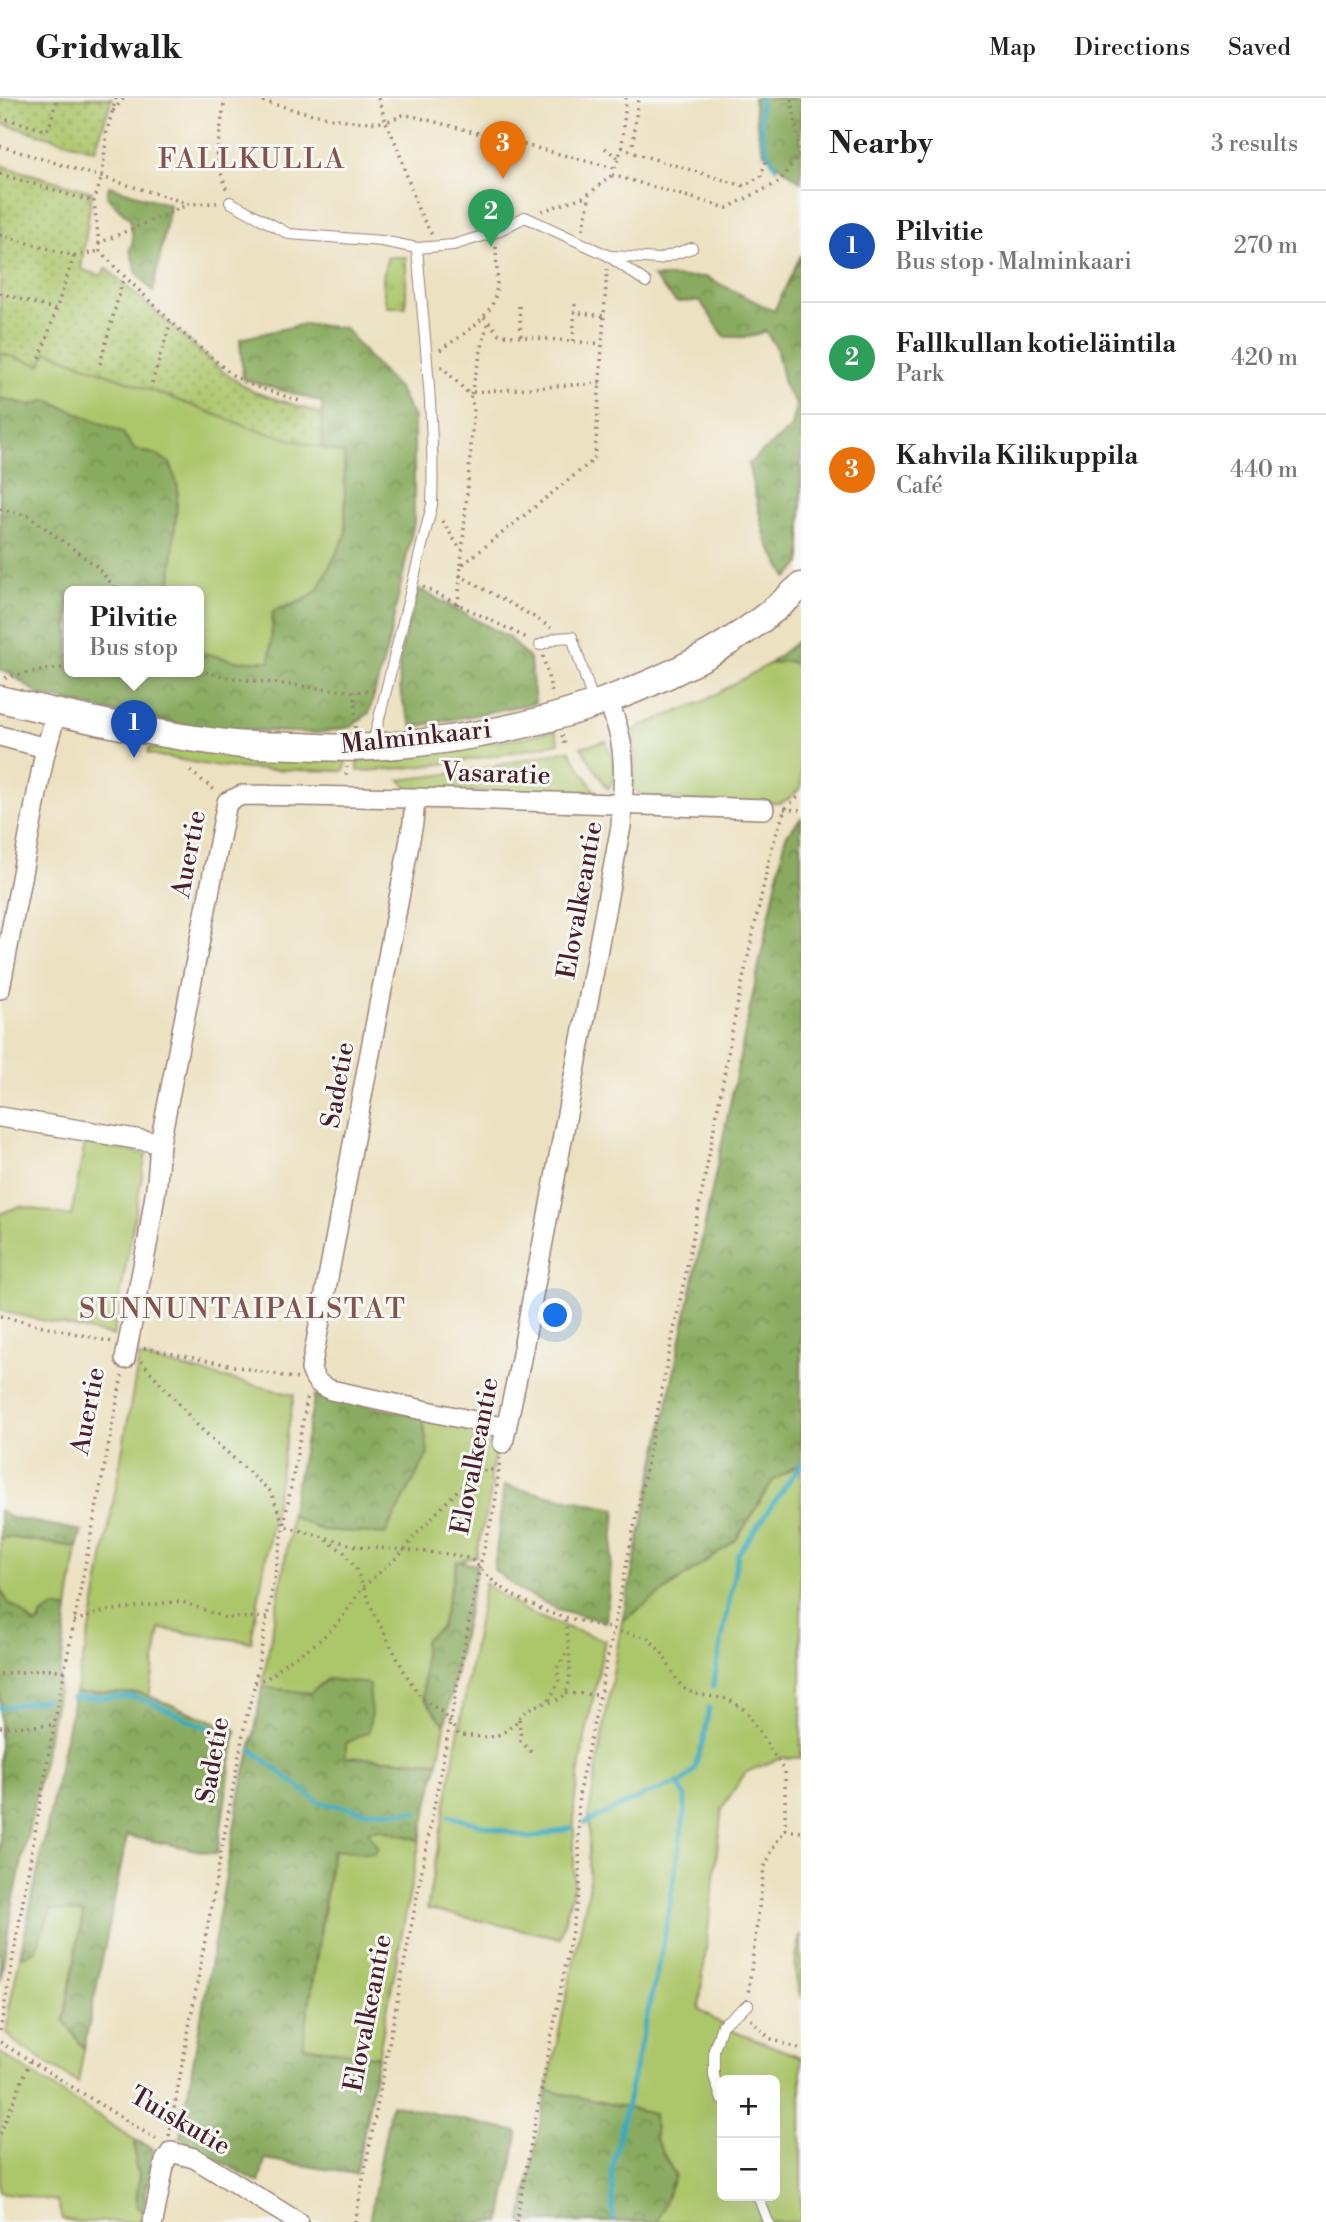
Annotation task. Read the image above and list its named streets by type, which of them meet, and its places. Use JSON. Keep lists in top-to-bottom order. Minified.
{"streets":{"main road":["Malminkaari"],"street":["Vasaratie","Auertie","Elovalkeantie","Sadetie","Tuiskutie"]},"crossings":[["Malminkaari","Elovalkeantie"],["Vasaratie","Auertie"],["Vasaratie","Elovalkeantie"],["Vasaratie","Sadetie"],["Sadetie","Tuiskutie"]],"districts":["FALLKULLA","SUNNUNTAIPALSTAT"],"page":{"header":"Gridwalk","nav":["Map","Directions","Saved"],"heading":["Nearby","3 results"],"pins":["3","2","1"],"list":[{"mark":"1","name":"Pilvitie","note":"Bus stop · Malminkaari","value":"270 m"},{"mark":"2","name":"Fallkullan kotieläintila","note":"Park","value":"420 m"},{"mark":"3","name":"Kahvila Kilikuppila","note":"Café","value":"440 m"}],"popup":["Pilvitie","Bus stop"],"map_buttons":["+","−"]}}
